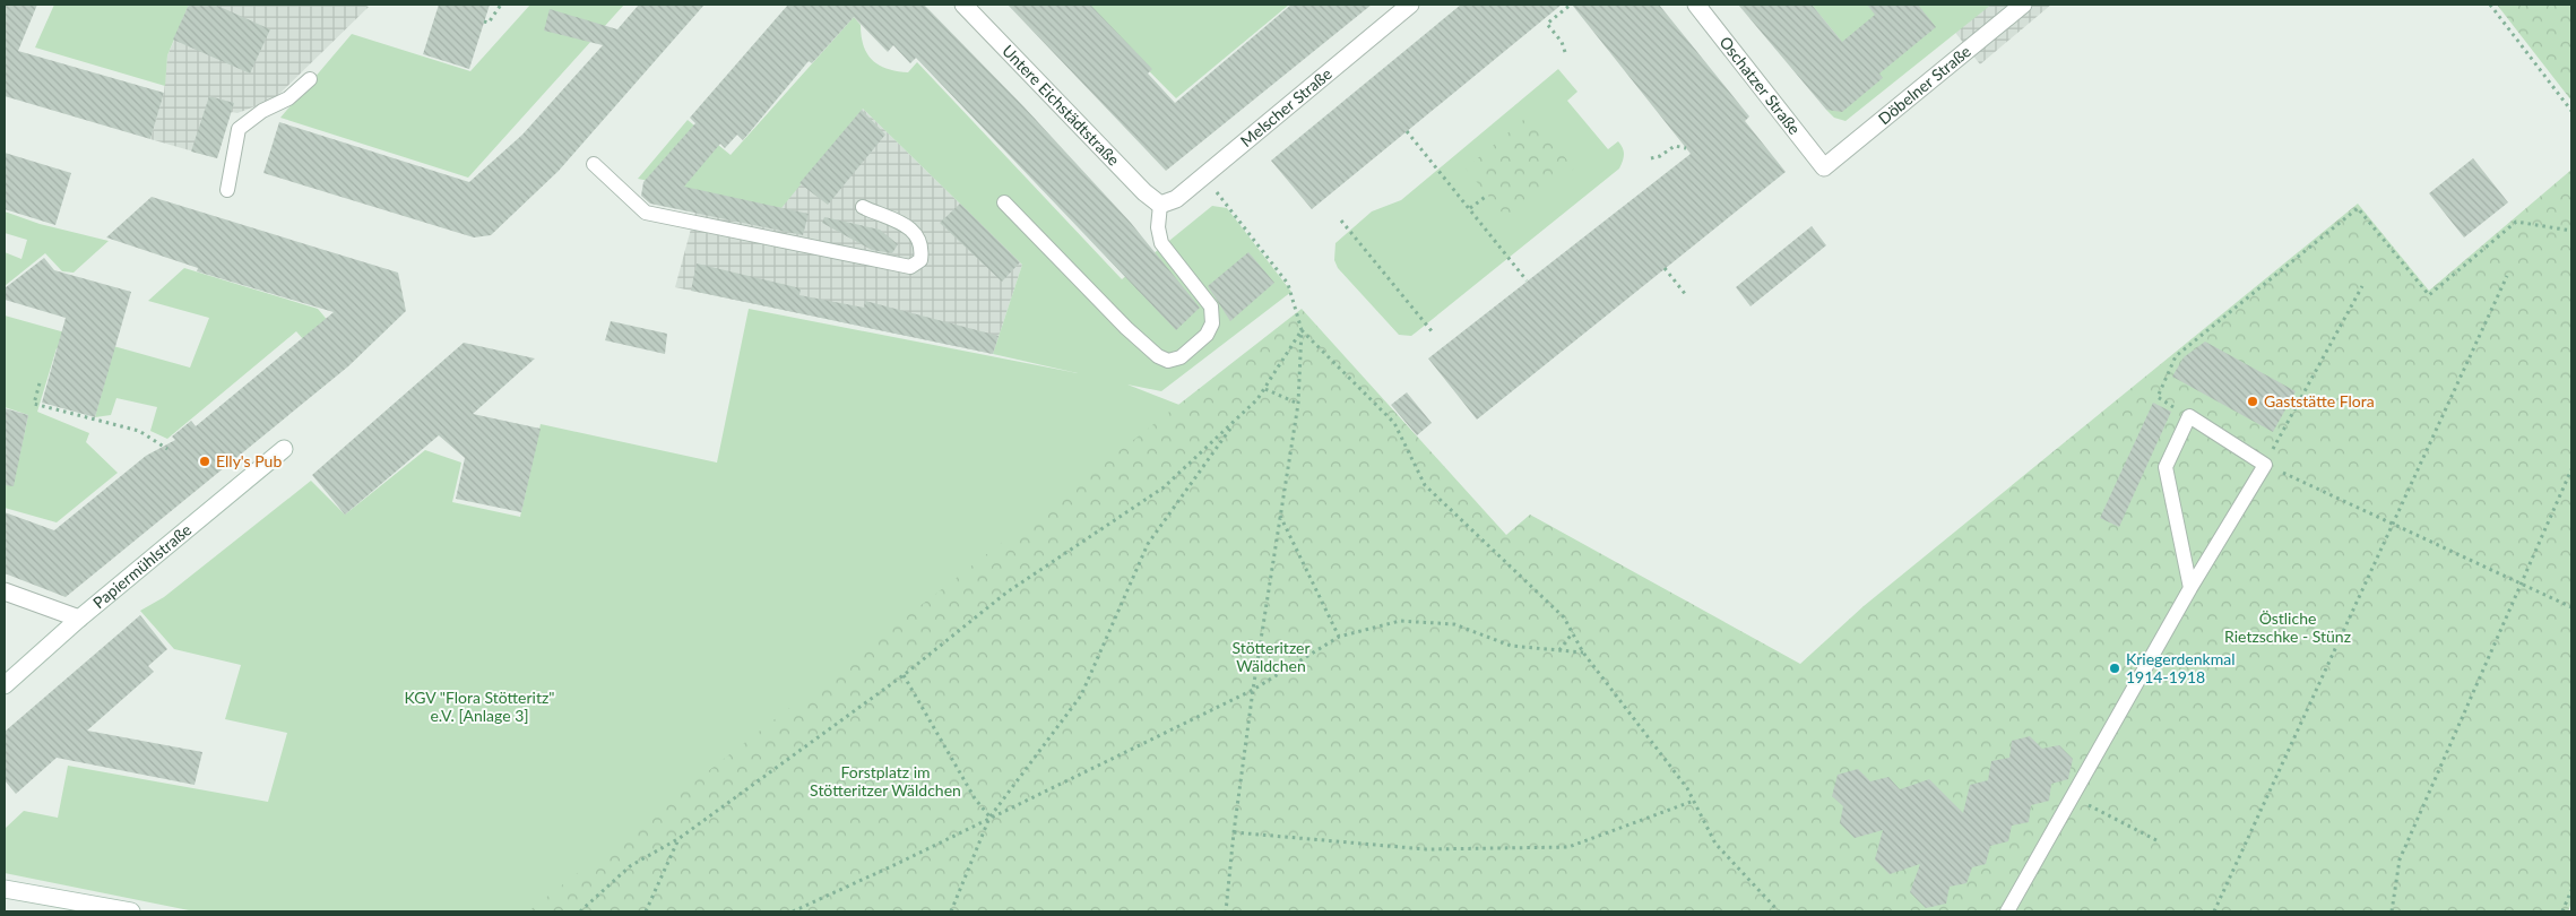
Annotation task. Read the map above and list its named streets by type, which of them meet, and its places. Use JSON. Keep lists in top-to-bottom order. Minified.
{"streets":{"street":["Oschatzer Straße","Döbelner Straße","Untere Eichstädtstraße","Melscher Straße","Papiermühlstraße"]},"crossings":[["Oschatzer Straße","Döbelner Straße"],["Untere Eichstädtstraße","Melscher Straße"]],"parks":["Östliche Rietzschke - Stünz","Stötteritzer Wäldchen","KGV \"Flora Stötteritz\" e.V. [Anlage 3]","Forstplatz im Stötteritzer Wäldchen"],"places":["Gaststätte Flora","Elly's Pub","Kriegerdenkmal 1914-1918"]}
